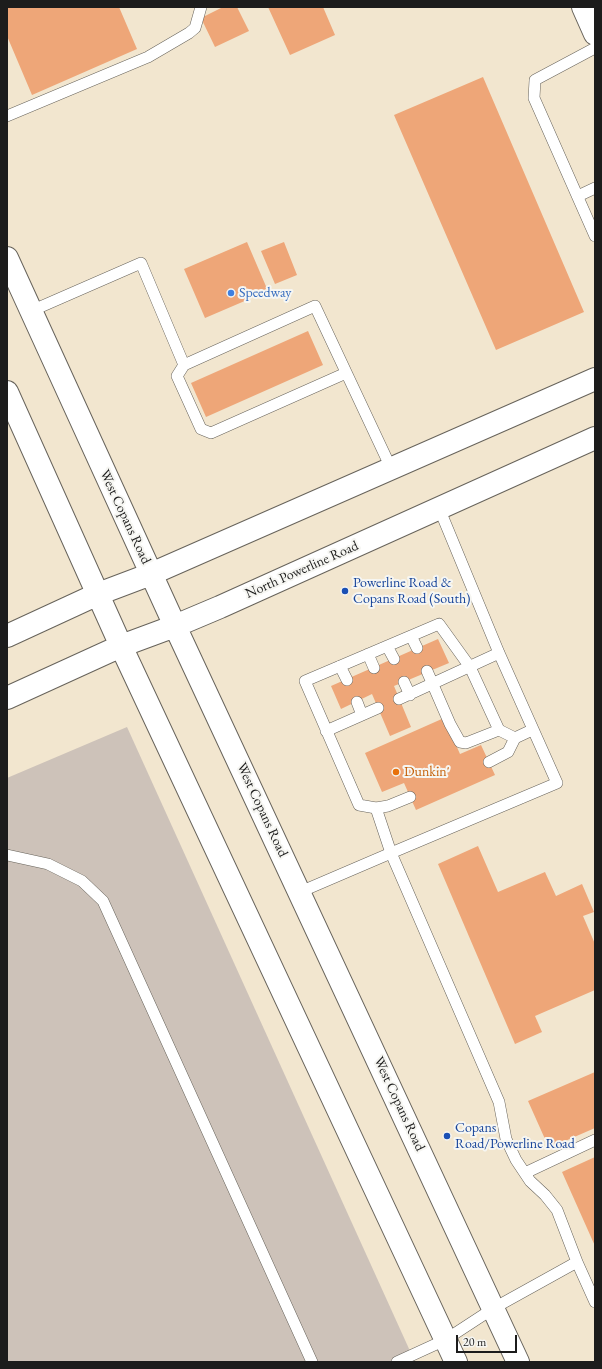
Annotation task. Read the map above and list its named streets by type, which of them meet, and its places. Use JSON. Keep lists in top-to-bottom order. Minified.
{"streets":{"main road":["West Copans Road","North Powerline Road"]},"crossings":[["West Copans Road","North Powerline Road"]],"places":["Speedway","Powerline Road & Copans Road (South)","Dunkin'","Copans Road/Powerline Road"],"scale_bar":"20 m"}
